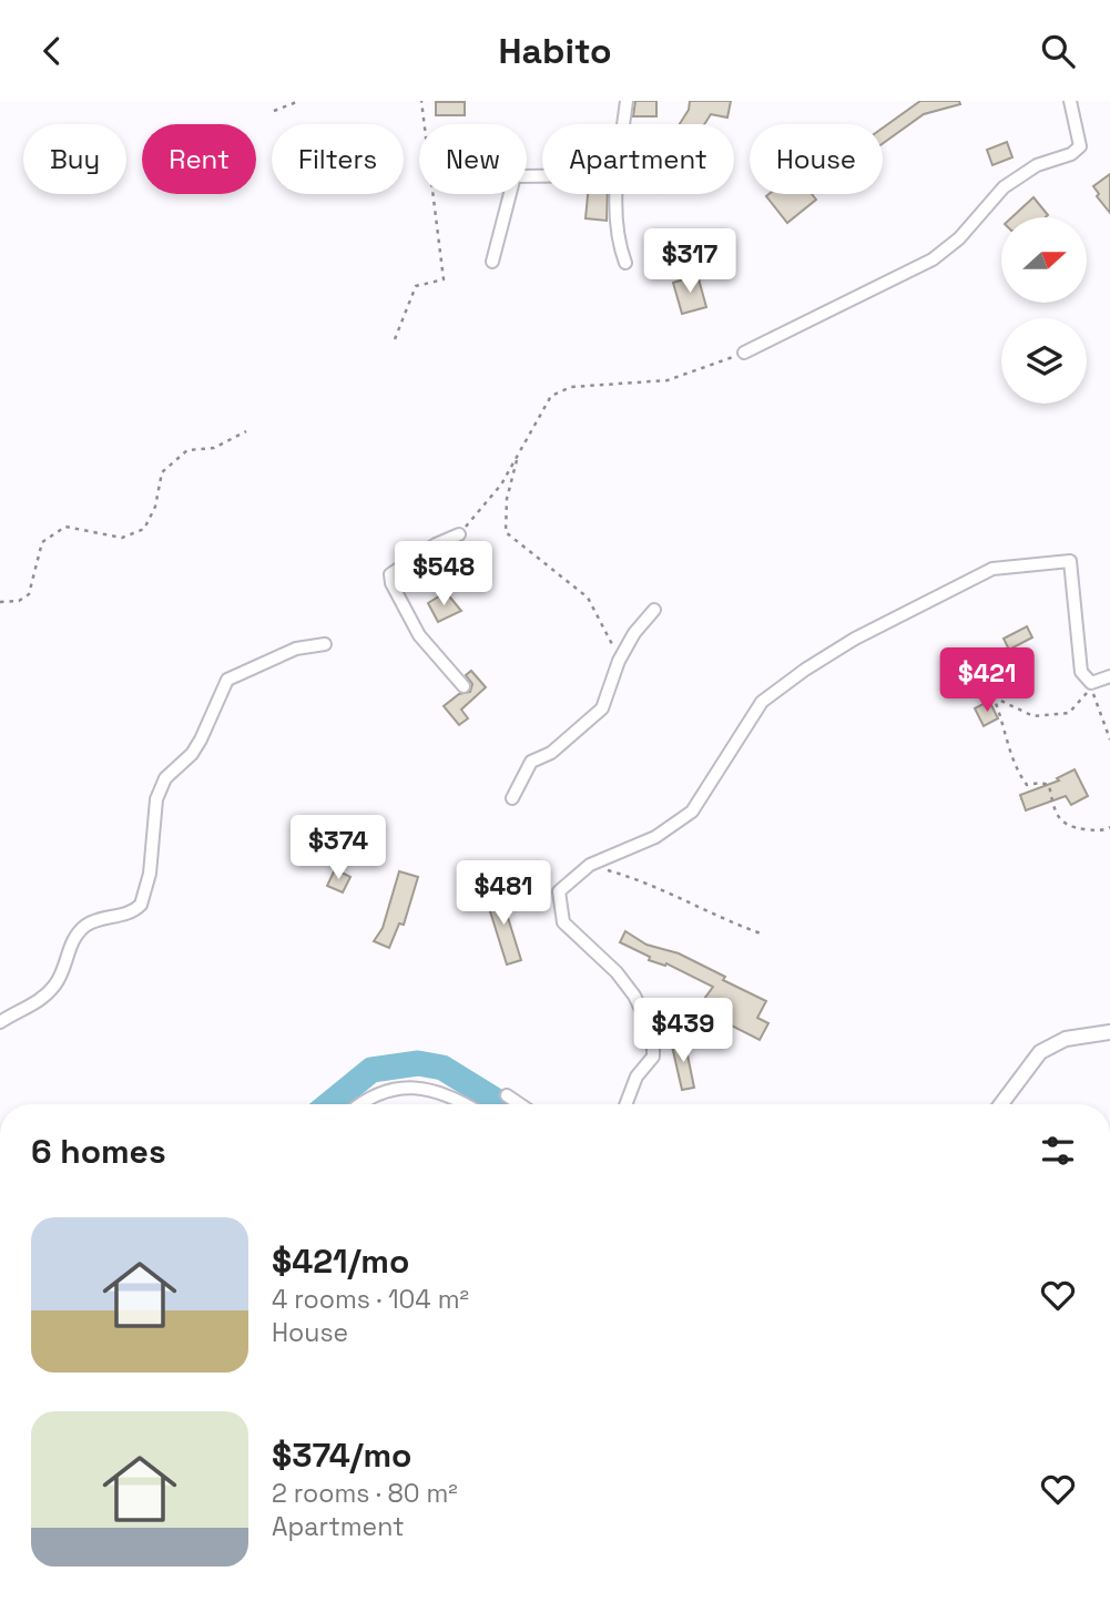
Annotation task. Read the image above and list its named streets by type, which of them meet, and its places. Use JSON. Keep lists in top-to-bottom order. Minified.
{"north":"right","page":{"header":"Habito","chip":["Buy","Rent","Filters","New","Apartment","House"],"price":["$317","$548","$421","$374","$481","$439"],"heading":"6 homes","list":[{"name":"$421/mo","note":"4 rooms · 104 m² · House"},{"name":"$374/mo","note":"2 rooms · 80 m² · Apartment"}]}}
